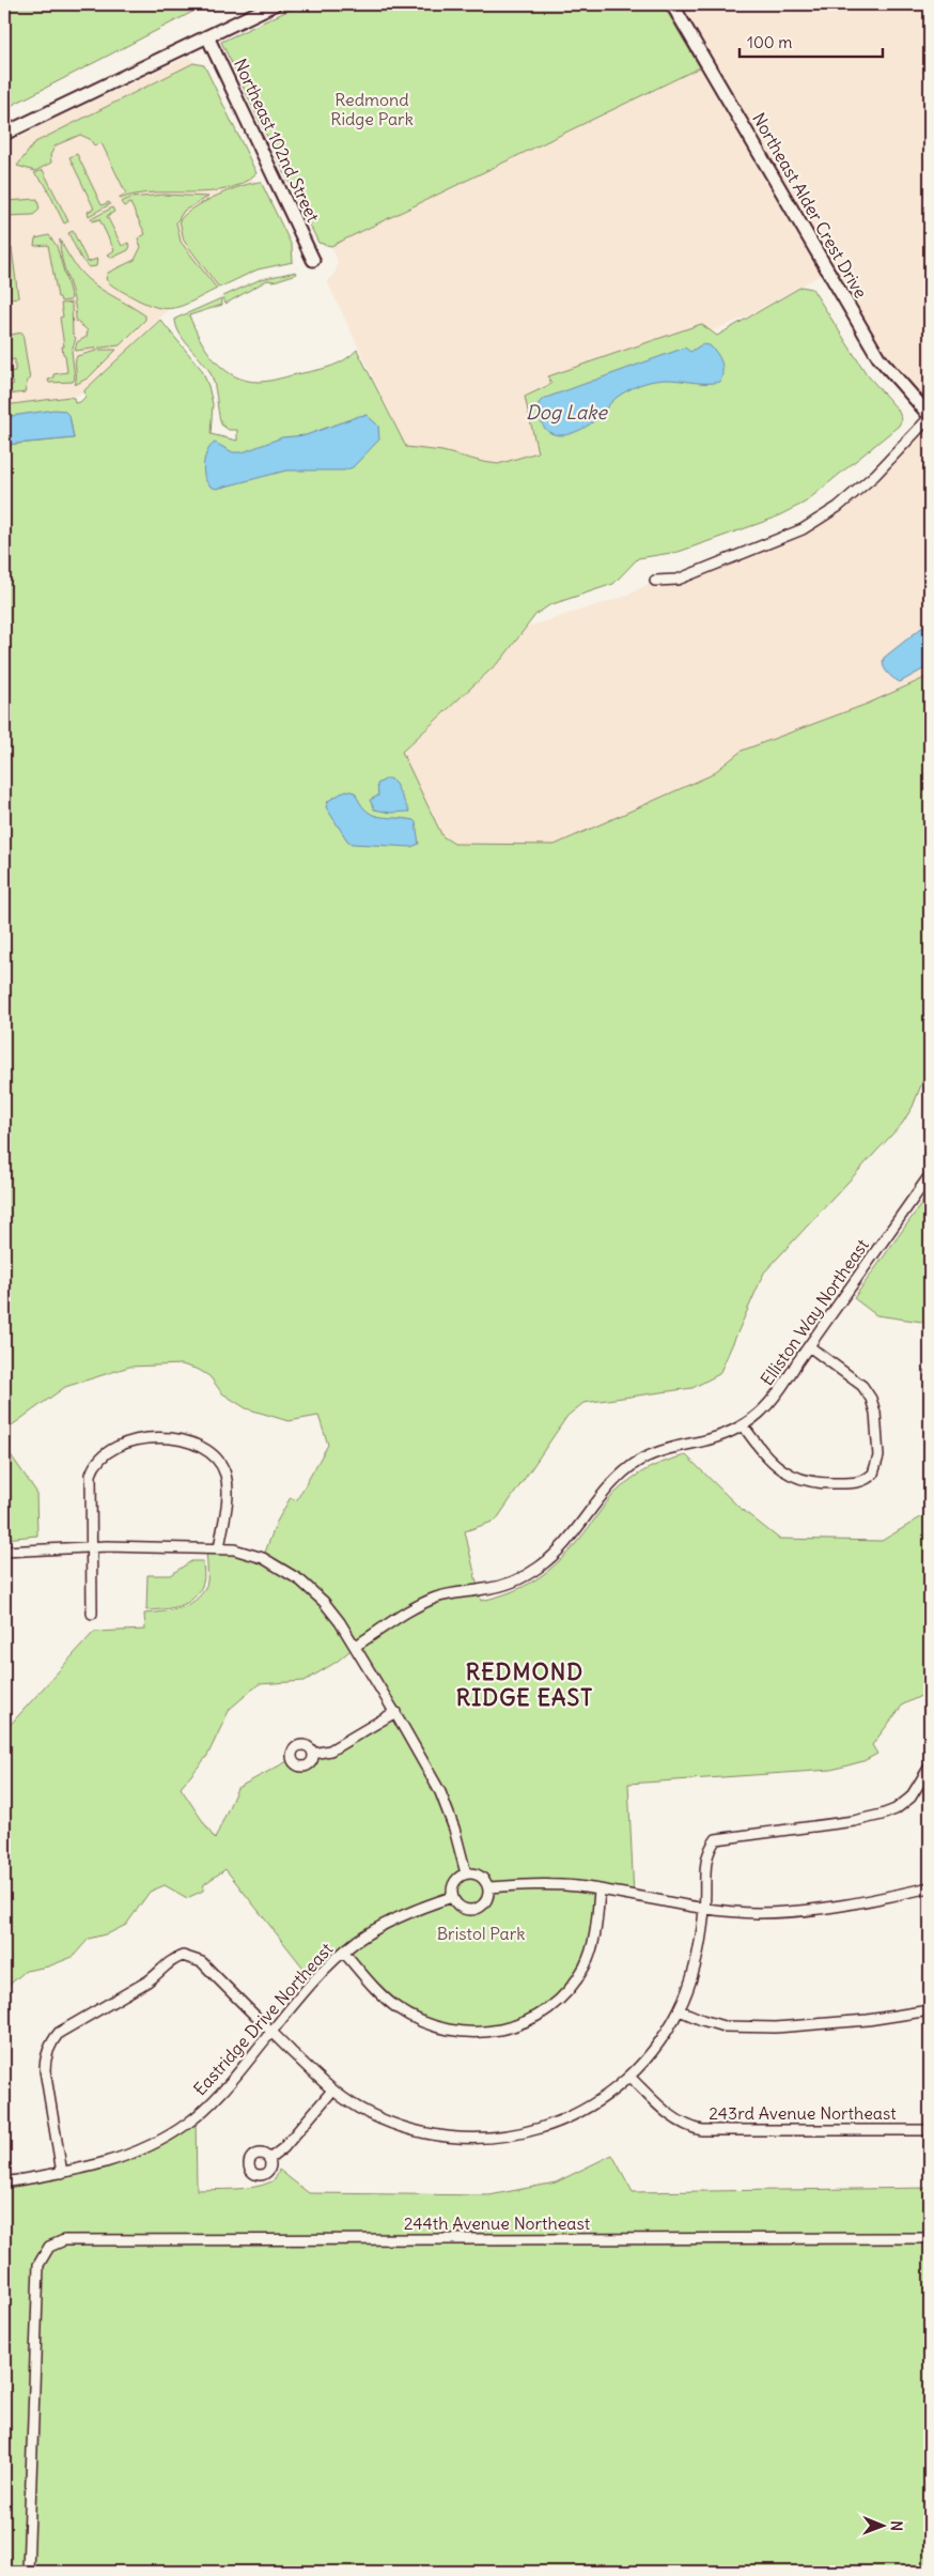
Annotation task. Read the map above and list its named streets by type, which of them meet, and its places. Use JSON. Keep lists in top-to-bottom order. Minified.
{"streets":{"street":["Northeast 102nd Street","Northeast Alder Crest Drive","Elliston Way Northeast","Eastridge Drive Northeast","243rd Avenue Northeast","244th Avenue Northeast"]},"districts":["REDMOND RIDGE EAST"],"water":["Dog Lake"],"parks":["Redmond Ridge Park","Bristol Park"],"scale_bar":"100 m","north":"right"}
